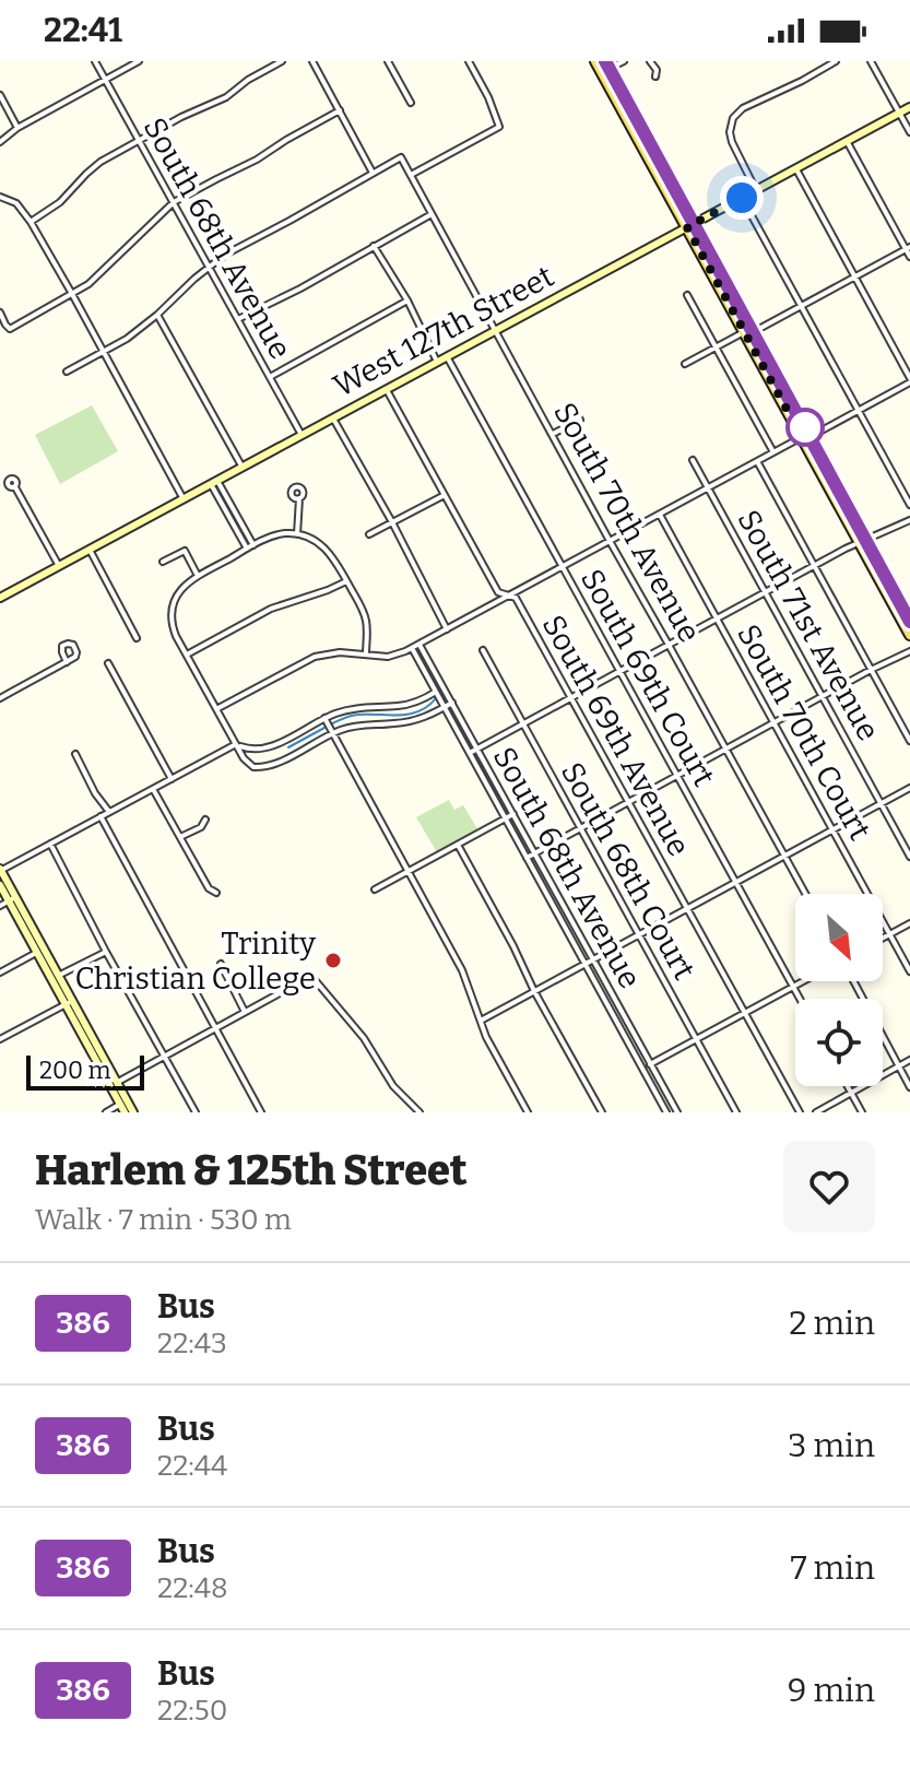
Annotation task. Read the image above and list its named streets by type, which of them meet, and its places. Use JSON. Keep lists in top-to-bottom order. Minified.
{"streets":{"main road":["West 127th Street"],"street":["South 68th Avenue","South 70th Avenue","South 71st Avenue","South 69th Court","South 70th Court","South 69th Avenue","South 68th Court"]},"crossings":[["South 68th Avenue","West 127th Street"],["West 127th Street","South 70th Avenue"],["West 127th Street","South 69th Court"],["West 127th Street","South 69th Avenue"]],"places":["Trinity Christian College"],"lines":["bus line 386"],"scale_bar":"200 m","north":"bottom right","page":{"status":"22:41","scale":"200 m","heading":["Harlem & 125th Street","Walk · 7 min · 530 m"],"list":[{"mark":"386","name":"Bus","note":"22:43","value":"2 min"},{"mark":"386","name":"Bus","note":"22:44","value":"3 min"},{"mark":"386","name":"Bus","note":"22:48","value":"7 min"},{"mark":"386","name":"Bus","note":"22:50","value":"9 min"}]}}
